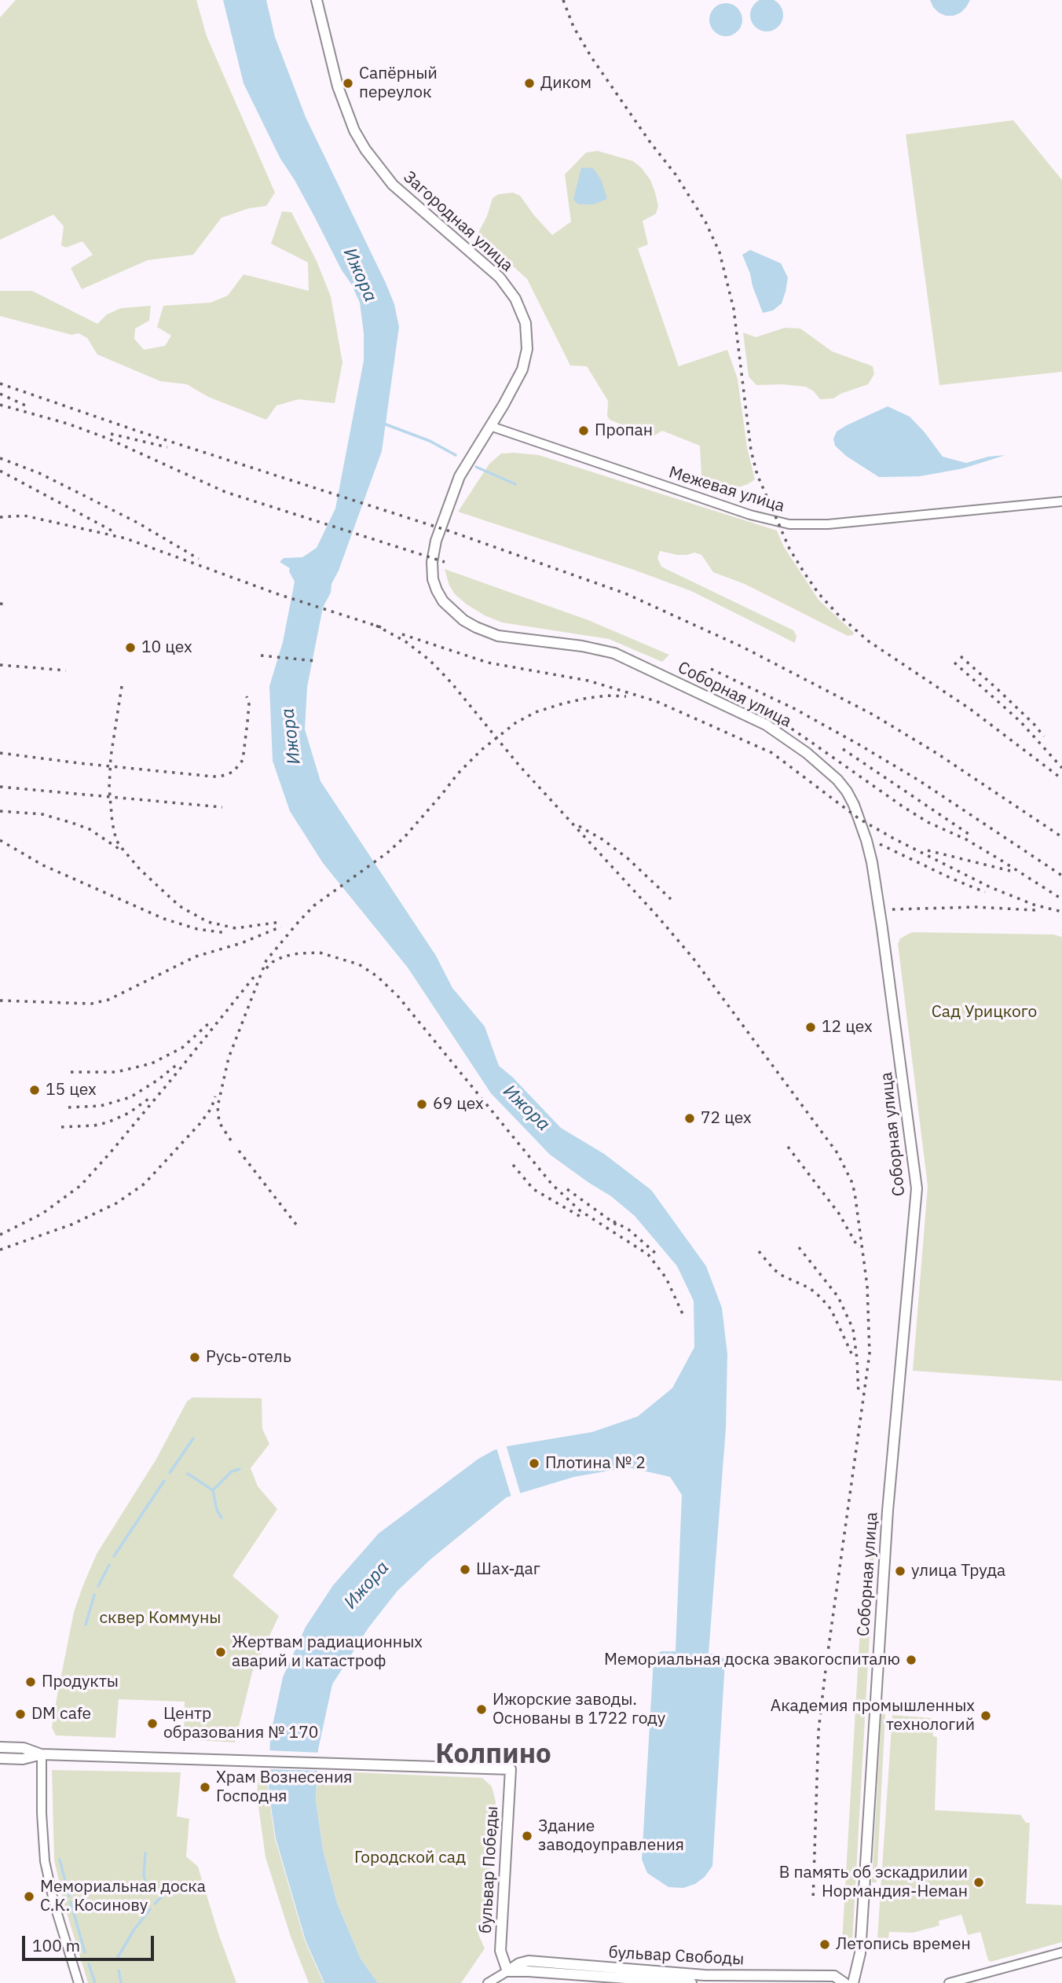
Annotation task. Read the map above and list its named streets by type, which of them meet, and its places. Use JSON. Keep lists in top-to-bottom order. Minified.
{"streets":{"main road":["Загородная улица","Соборная улица","бульвар Победы","бульвар Свободы"],"street":["Межевая улица"]},"crossings":[["Загородная улица","Межевая улица"],["Загородная улица","Соборная улица"],["бульвар Победы","бульвар Свободы"]],"districts":["Колпино"],"water":["Ижора"],"parks":["Сад Урицкого","сквер Коммуны","Городской сад"],"places":["Сапёрный переулок","Диком","Пропан","10 цех","12 цех","15 цех","69 цех","72 цех","Русь-отель","Плотина № 2","Шах-даг","улица Труда","Жертвам радиационных аварий и катастроф","Мемориальная доска эвакогоспиталю","Продукты","Ижорские заводы. Основаны в 1722 году","DM cafe","Академия промышленных технологий","Центр образования № 170","Храм Вознесения Господня","Здание заводоуправления","В память об эскадрилии Нормандия-Неман","Мемориальная доска С.К. Косинову","Летопись времен"],"scale_bar":"100 m"}
